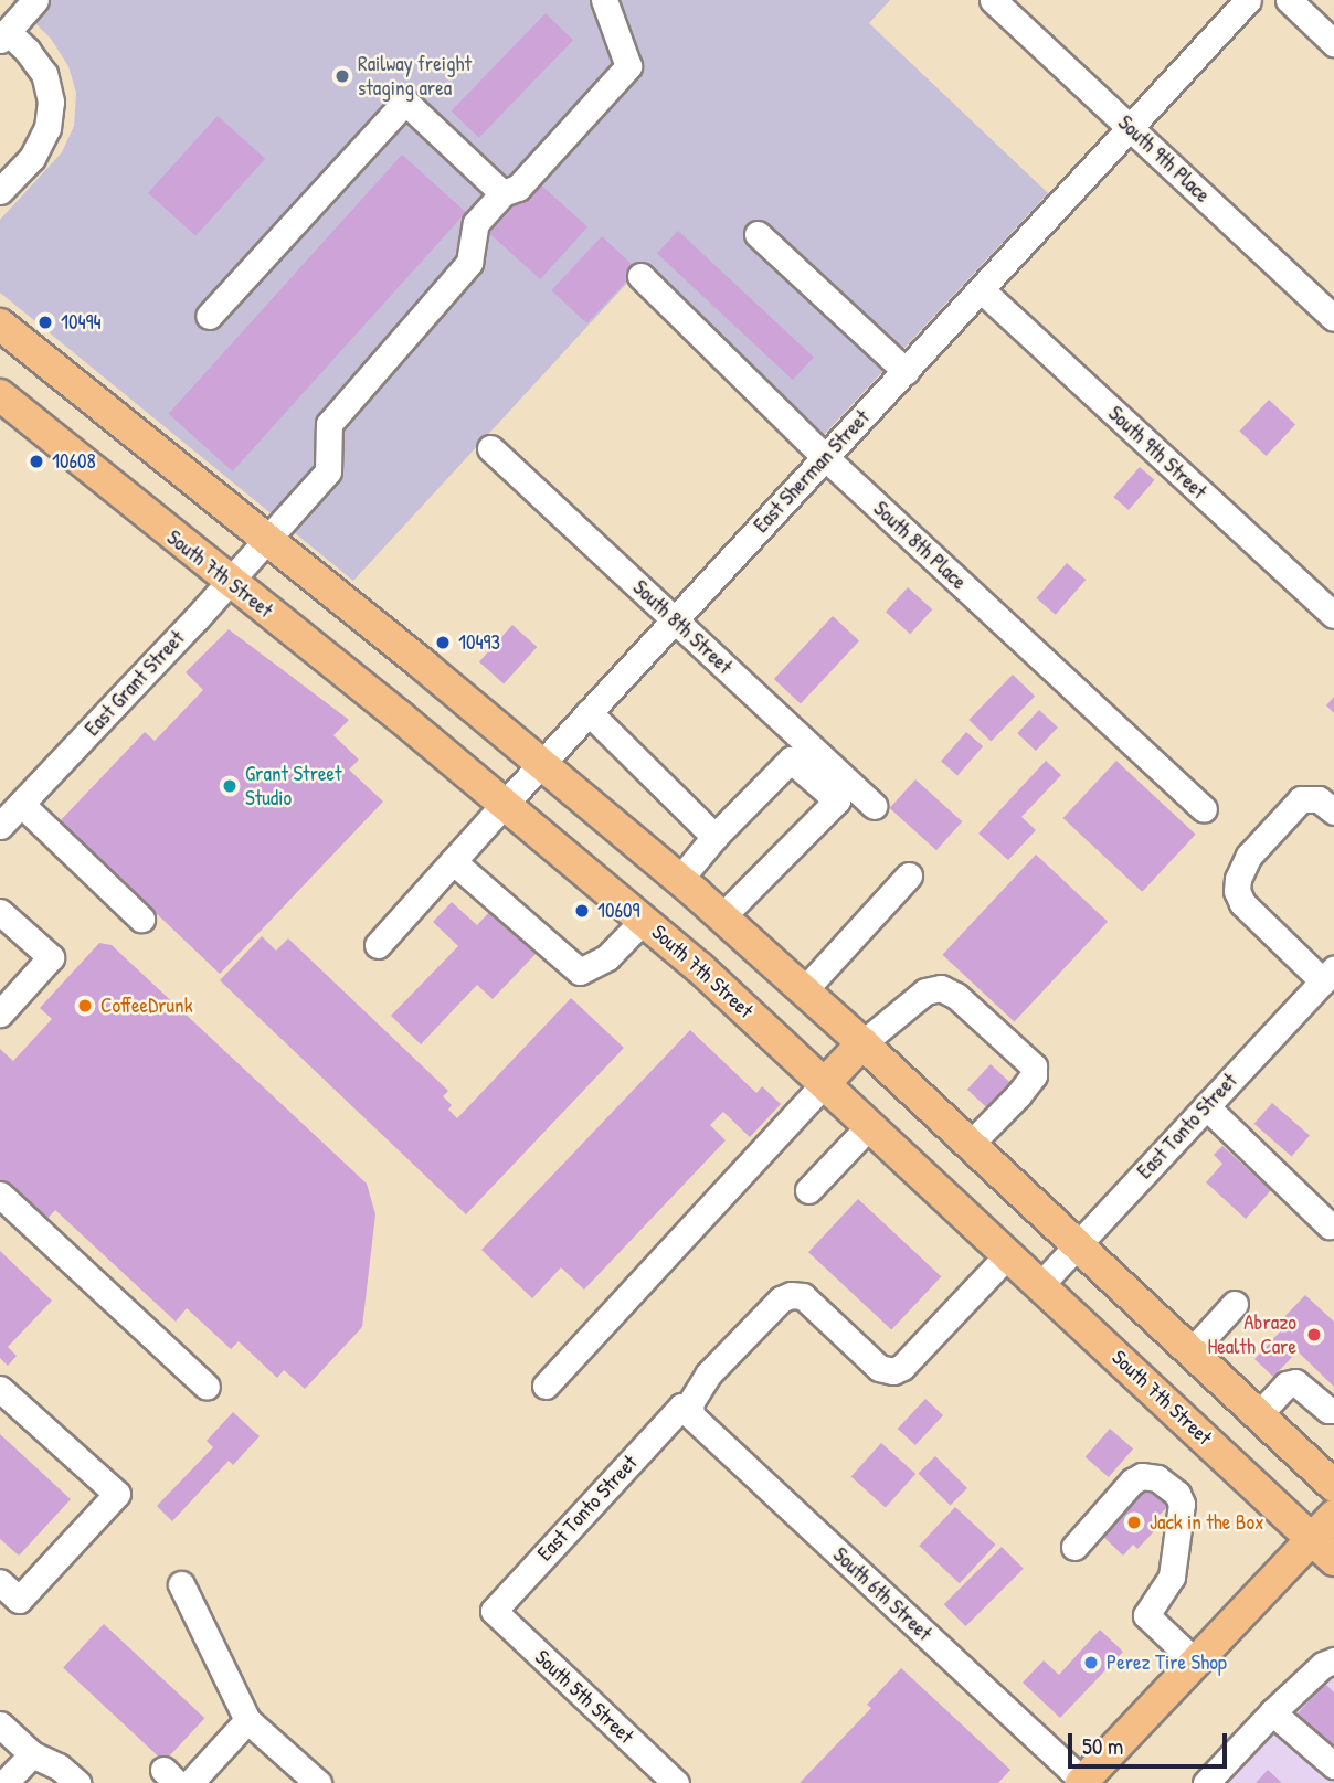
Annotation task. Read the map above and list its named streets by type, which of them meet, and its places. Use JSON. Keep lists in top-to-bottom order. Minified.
{"streets":{"main road":["South 7th Street"],"street":["South 9th Place","South 9th Street","East Sherman Street","South 8th Place","South 8th Street","East Grant Street","East Tonto Street","South 6th Street","South 5th Street"]},"crossings":[["South 9th Place","East Sherman Street"],["South 9th Street","East Sherman Street"],["East Sherman Street","South 8th Place"],["East Sherman Street","South 7th Street"],["East Sherman Street","South 8th Street"],["South 7th Street","East Grant Street"],["South 7th Street","East Tonto Street"],["East Tonto Street","South 6th Street"],["East Tonto Street","South 5th Street"]],"places":["Railway freight staging area","10494","10608","10493","Grant Street Studio","10609","CoffeeDrunk","Abrazo Health Care","Jack in the Box","Perez Tire Shop"],"scale_bar":"50 m"}
